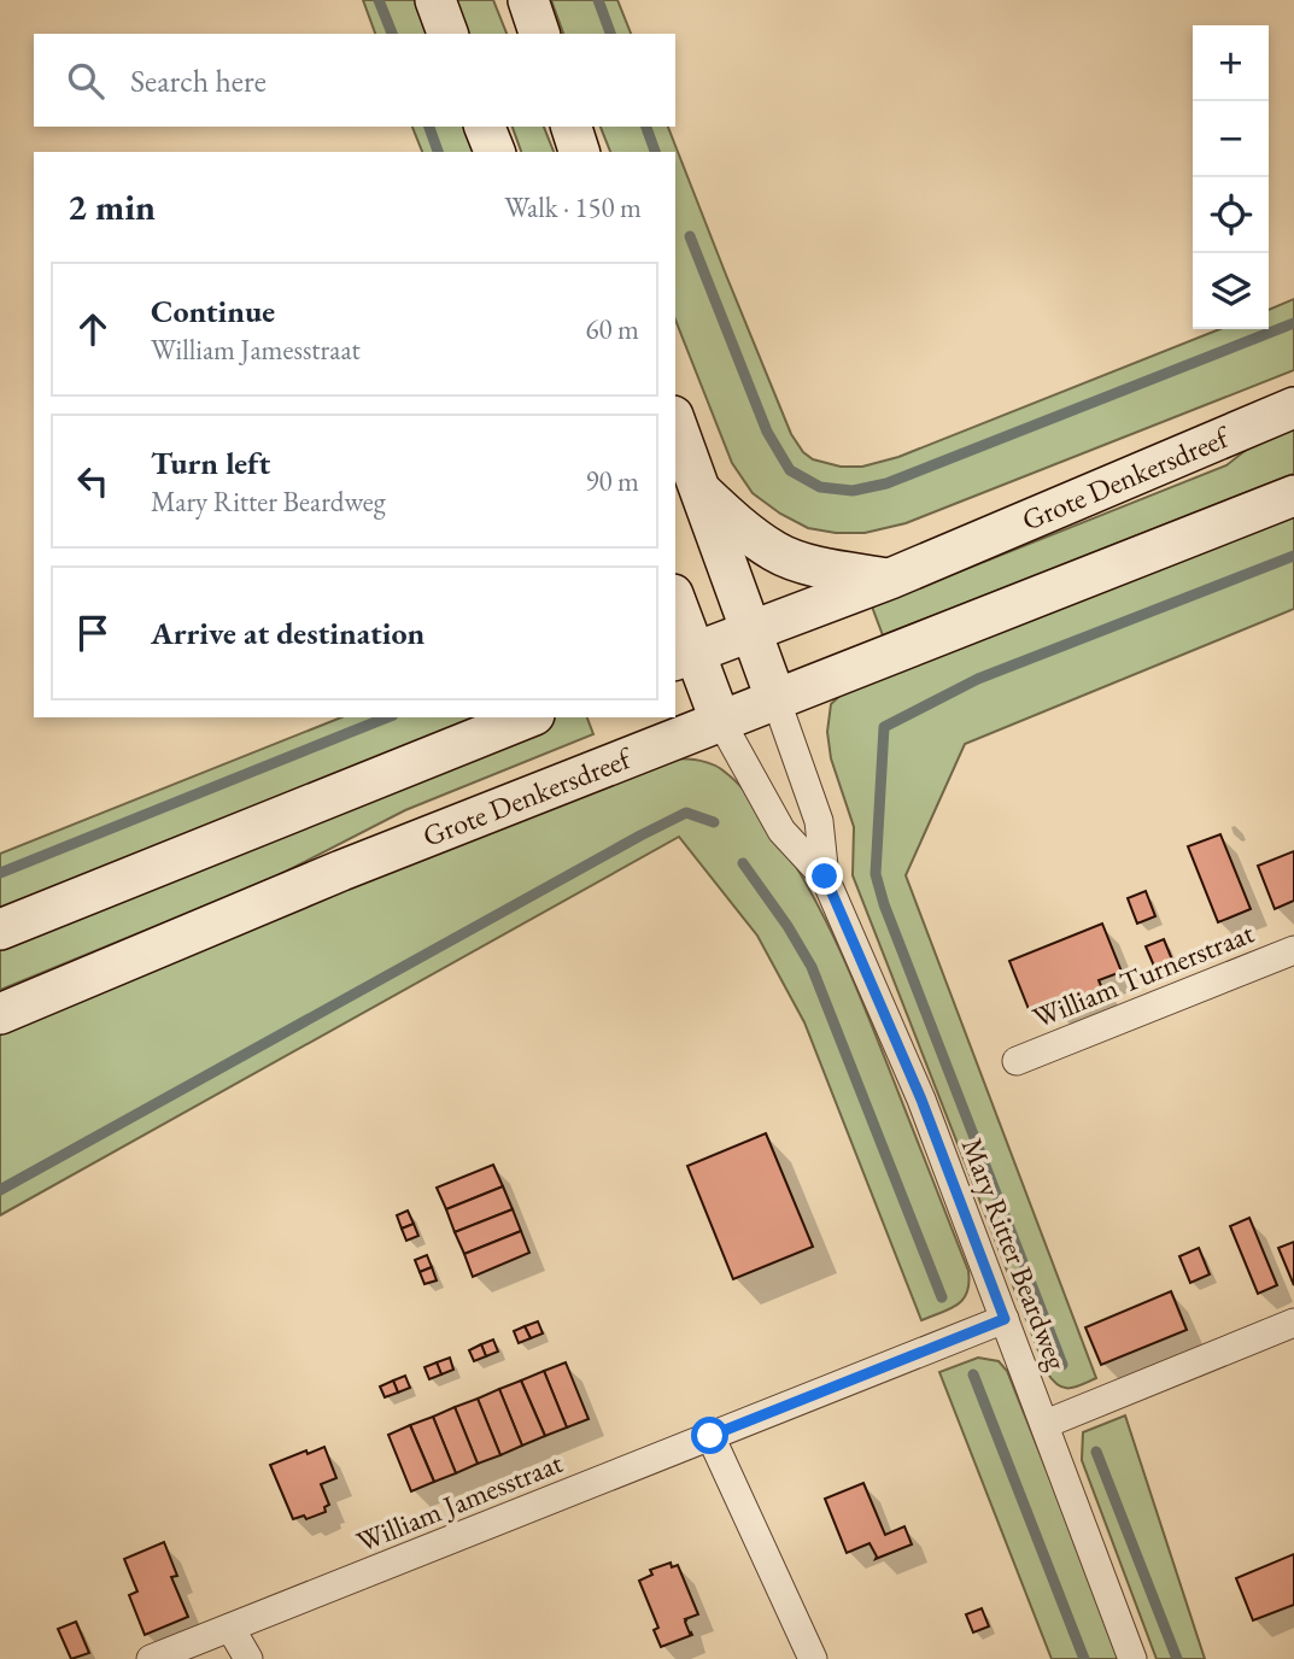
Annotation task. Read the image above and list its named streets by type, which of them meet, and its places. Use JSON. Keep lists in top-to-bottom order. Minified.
{"streets":{"street":["Grote Denkersdreef","William Turnerstraat","Mary Ritter Beardweg","William Jamesstraat"]},"crossings":[["Grote Denkersdreef","Mary Ritter Beardweg"],["Mary Ritter Beardweg","William Jamesstraat"]],"page":{"map_buttons":["+","−"],"search":"Search here","heading":["2 min","Walk · 150 m"],"list":[["Continue","William Jamesstraat","60 m"],["Turn left","Mary Ritter Beardweg","90 m"],"Arrive at destination"]}}
